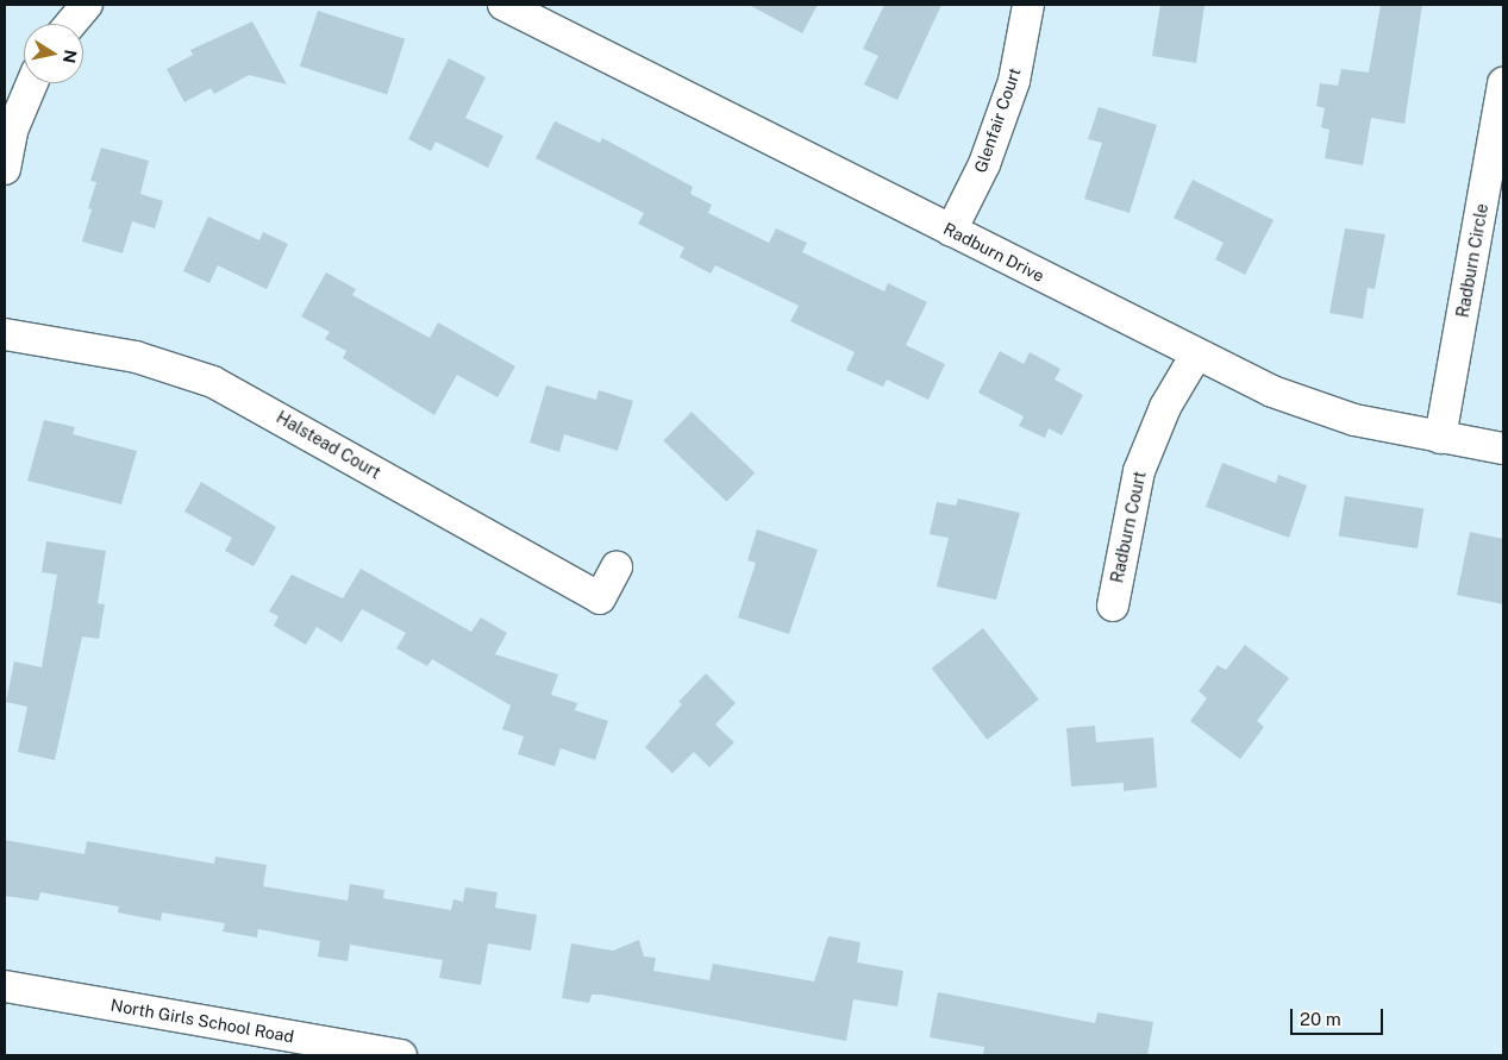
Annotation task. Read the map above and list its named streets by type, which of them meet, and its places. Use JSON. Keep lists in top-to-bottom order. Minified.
{"streets":{"street":["Glenfair Court","Radburn Drive","Radburn Circle","Halstead Court","Radburn Court","North Girls School Road"]},"crossings":[["Glenfair Court","Radburn Drive"],["Radburn Drive","Radburn Circle"],["Radburn Drive","Radburn Court"]],"scale_bar":"20 m","north":"right"}
